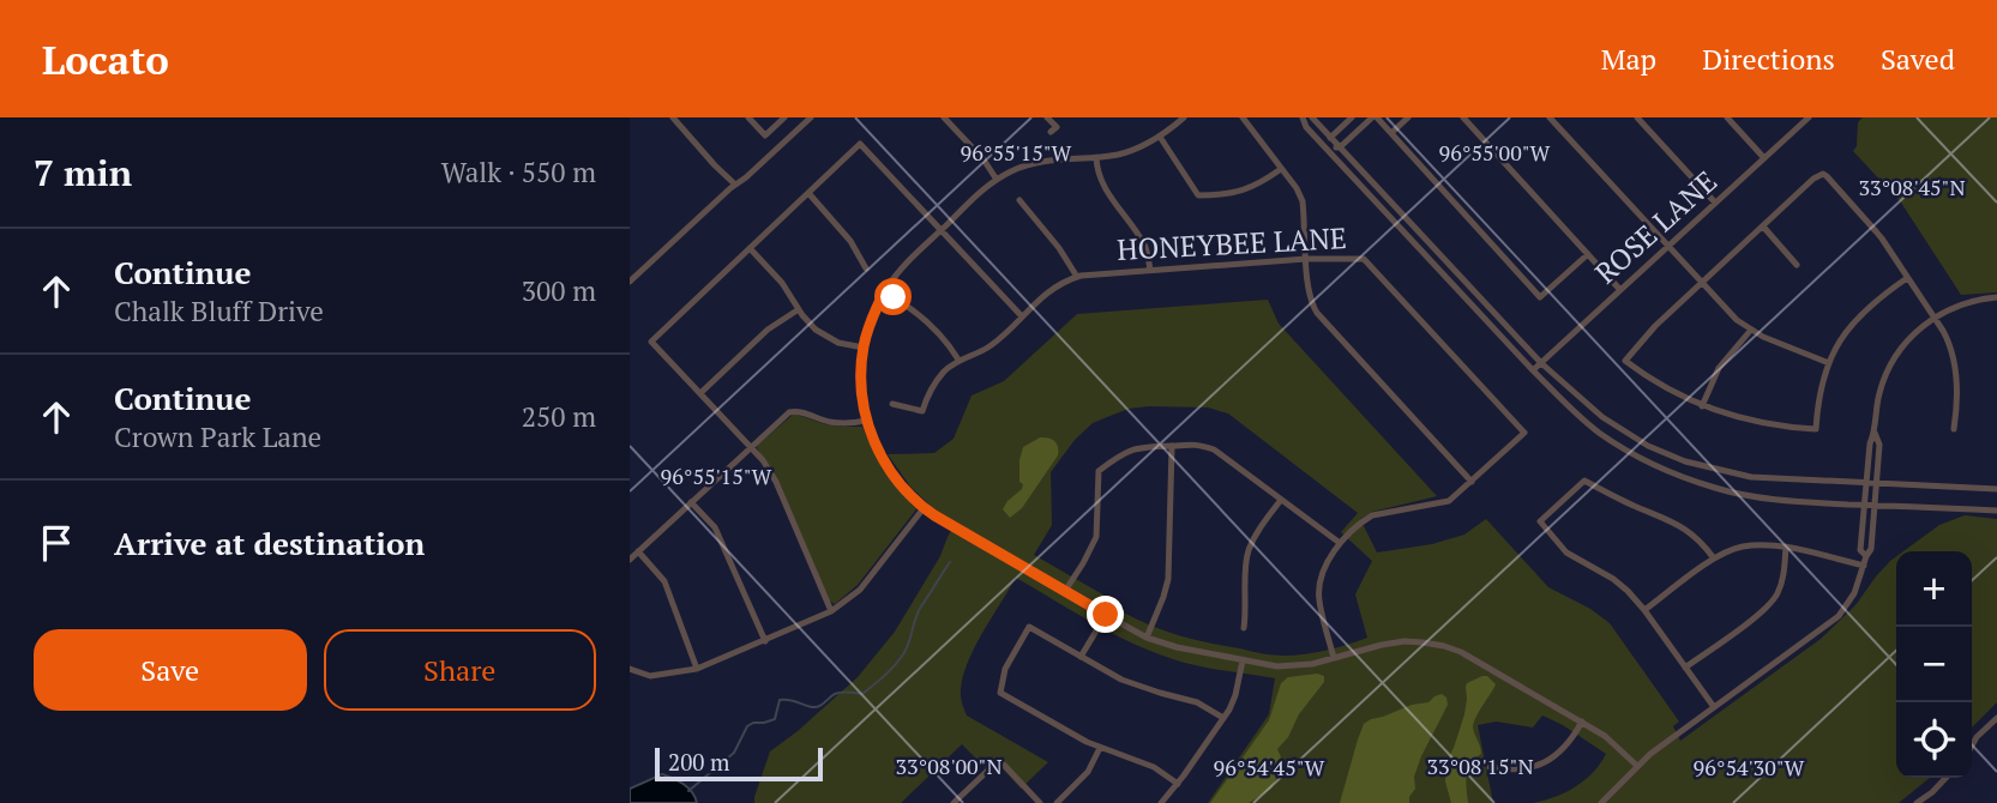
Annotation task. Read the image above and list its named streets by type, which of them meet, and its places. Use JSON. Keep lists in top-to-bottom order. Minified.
{"streets":{"street":["ROSE LANE","HONEYBEE LANE"]},"scale_bar":"200 m","page":{"header":"Locato","nav":["Map","Directions","Saved"],"heading":["7 min","Walk · 550 m"],"list":[["Continue","Chalk Bluff Drive","300 m"],["Continue","Crown Park Lane","250 m"],"Arrive at destination"],"map_buttons":["+","−"],"buttons":["Save","Share"],"scale":"200 m"},"coordinates":["96°55'15\"W","96°55'00\"W","33°08'45\"N","33°08'00\"N","33°08'15\"N","96°54'45\"W","96°54'30\"W"]}
